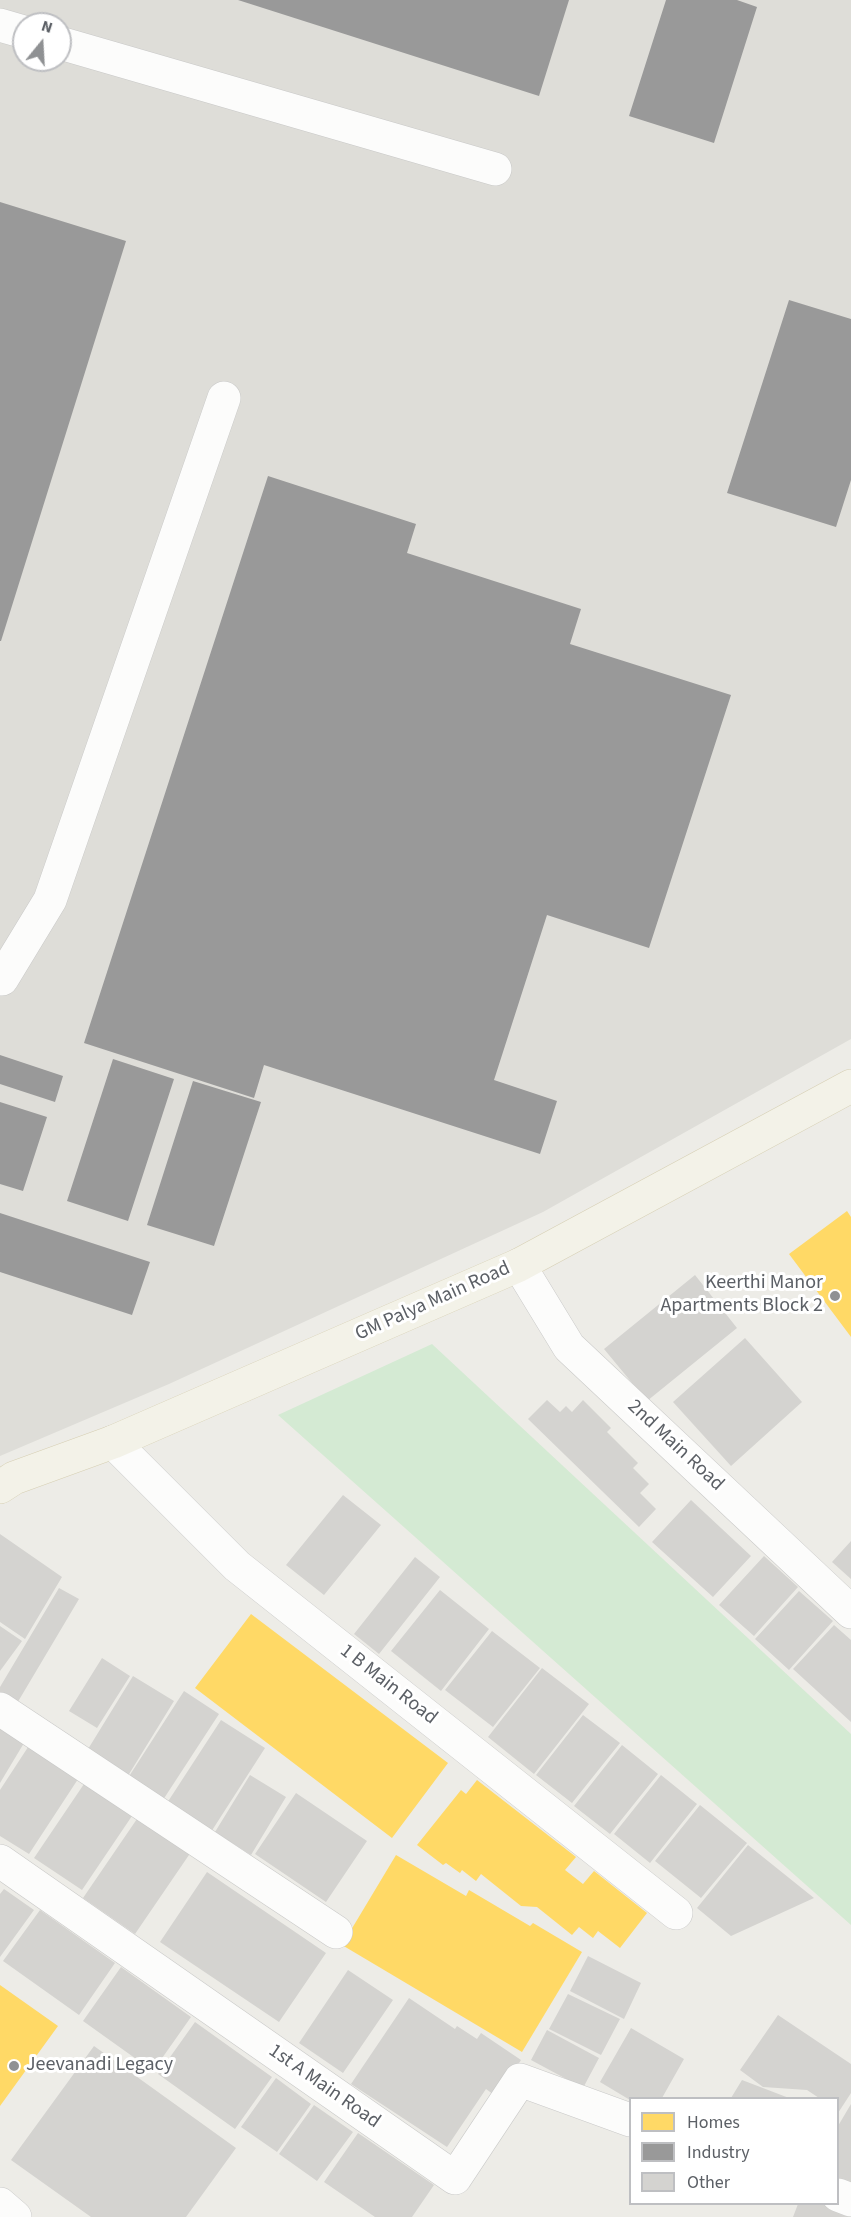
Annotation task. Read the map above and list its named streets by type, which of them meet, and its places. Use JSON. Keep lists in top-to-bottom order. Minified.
{"streets":{"main road":["GM Palya Main Road"],"street":["2nd Main Road","1 B Main Road","1st A Main Road"]},"crossings":[["GM Palya Main Road","2nd Main Road"],["GM Palya Main Road","1 B Main Road"]],"places":["Keerthi Manor Apartments Block 2","Jeevanadi Legacy"],"legend":["Homes","Industry","Other"],"north":"top"}
